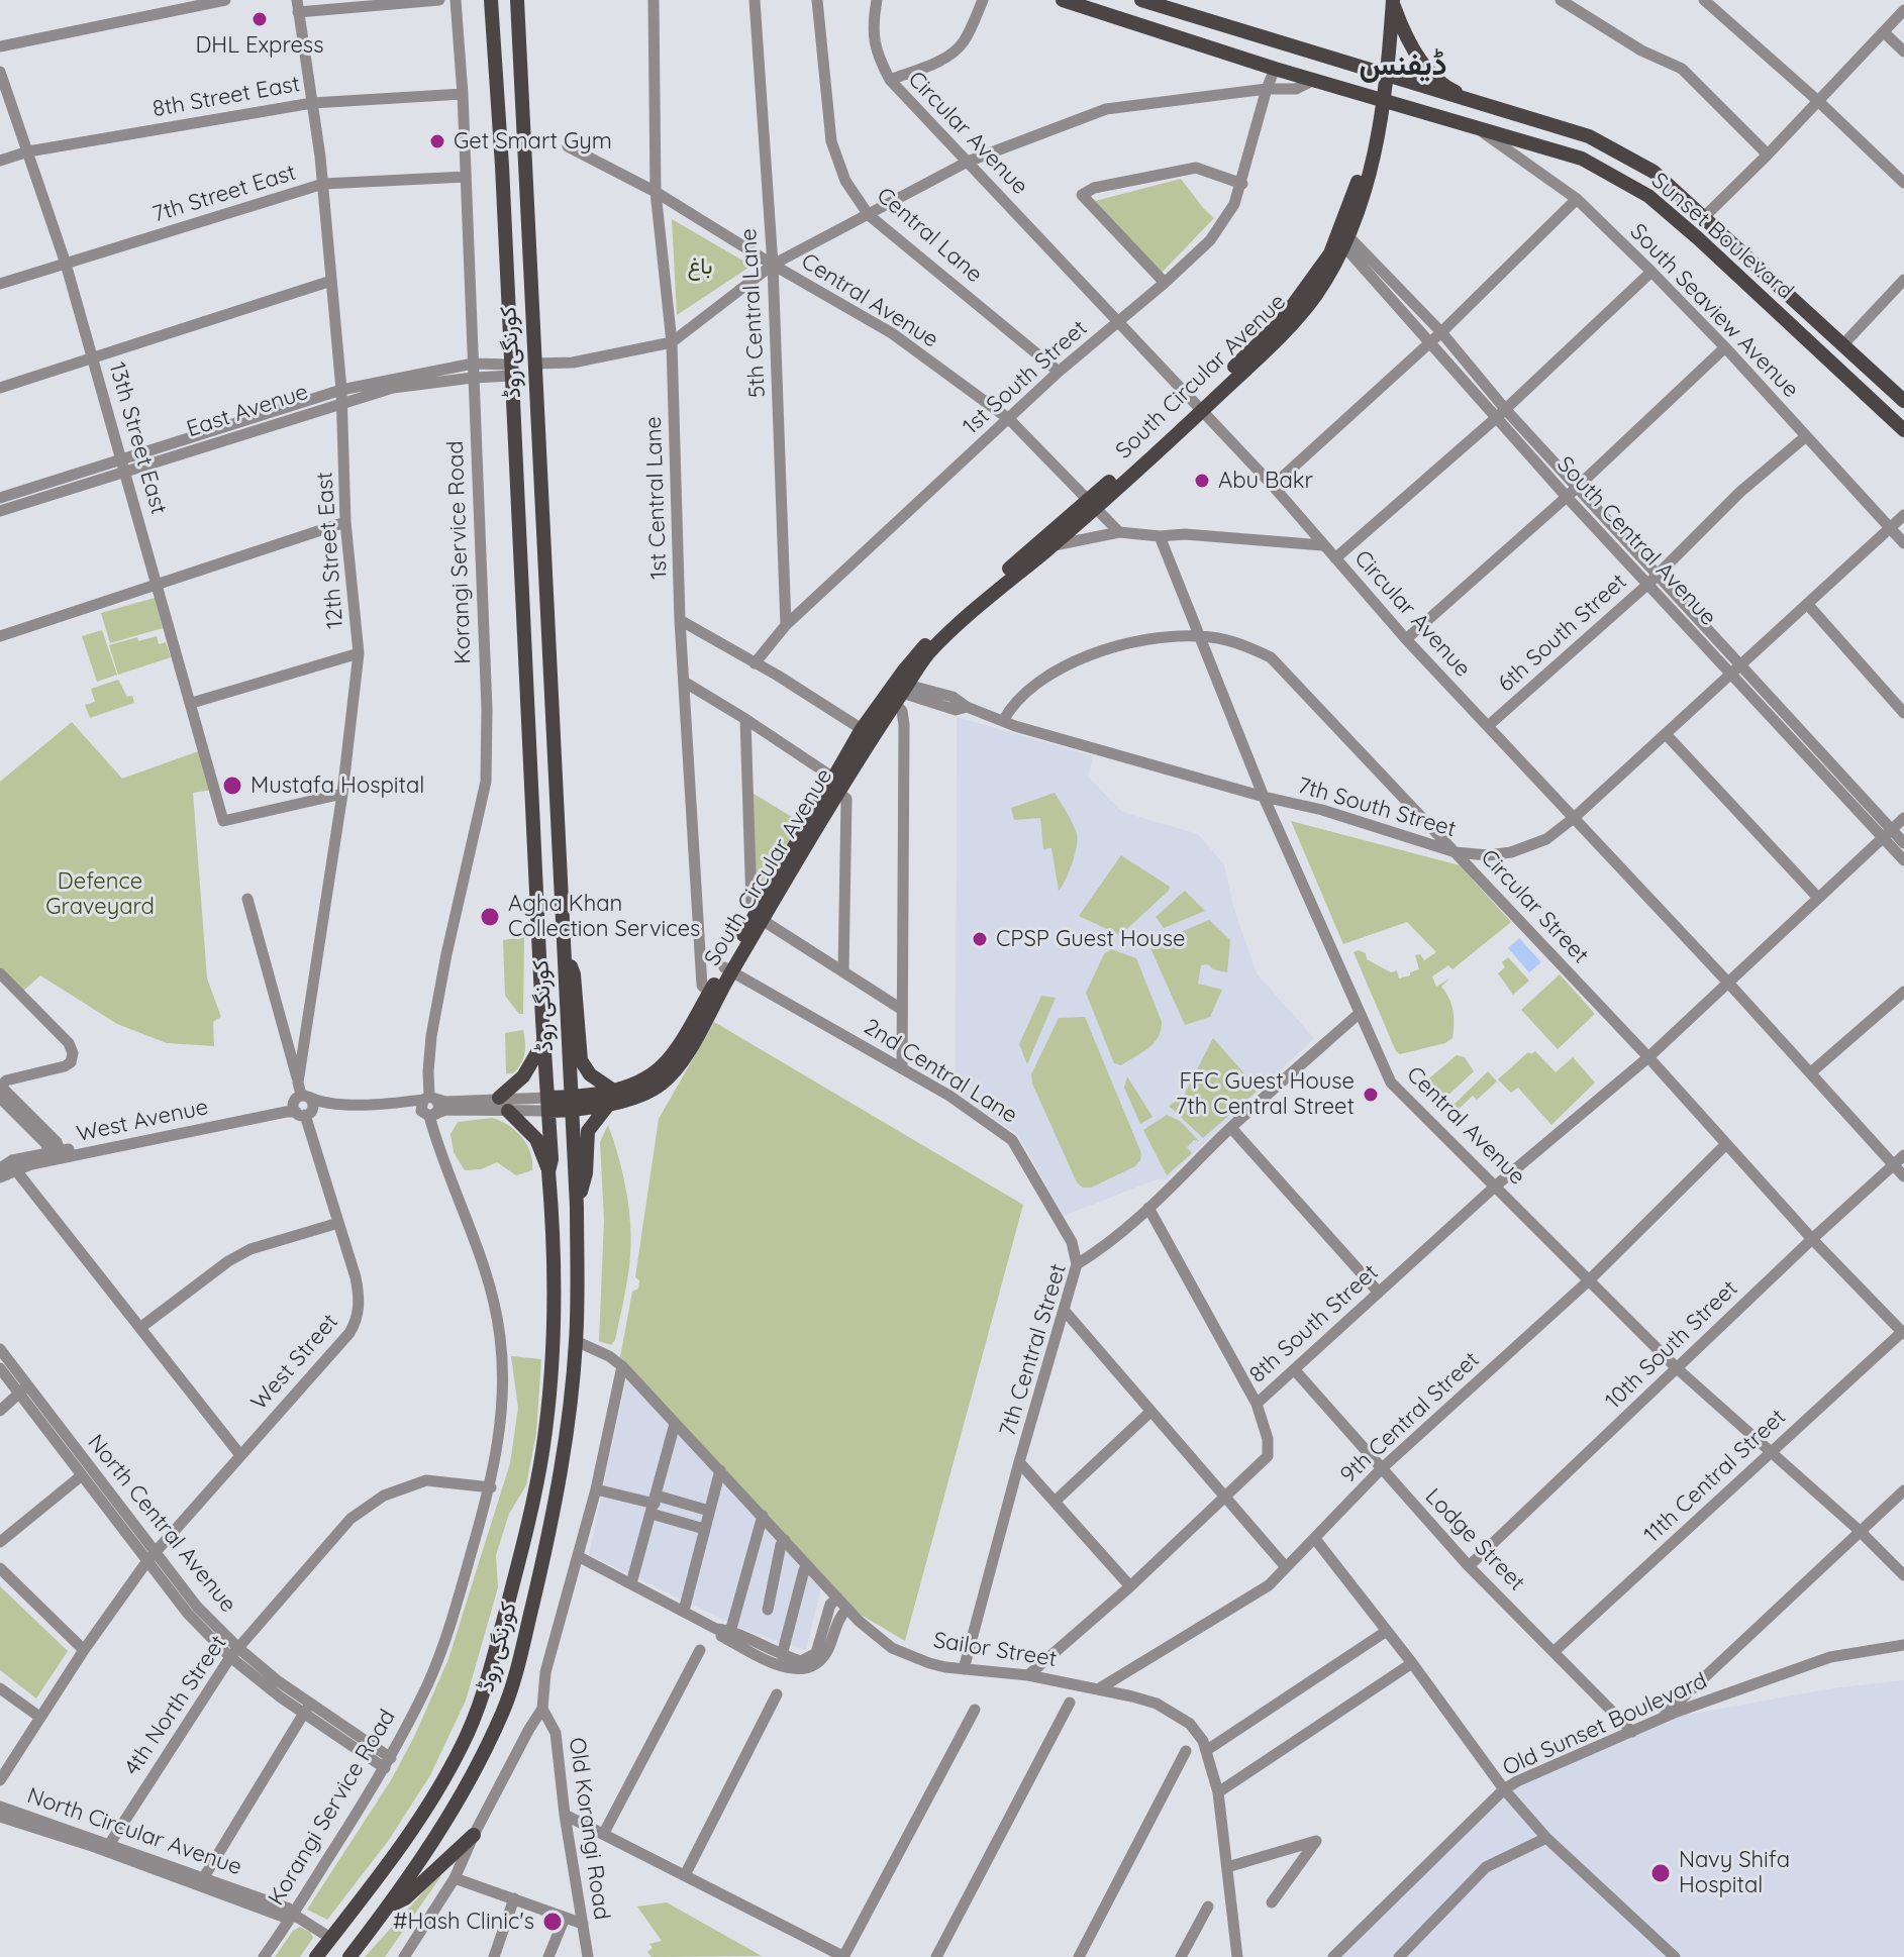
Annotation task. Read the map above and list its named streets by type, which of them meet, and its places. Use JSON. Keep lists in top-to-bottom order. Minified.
{"streets":{"main road":["Sunset Boulevard","کورنگی روڈ","South Circular Avenue"],"street":["8th Street East","Circular Avenue","7th Street East","Central Lane","Central Avenue","South Seaview Avenue","5th Central Lane","1st South Street","East Avenue","13th Street East","1st Central Lane","South Central Avenue","12th Street East","Korangi Service Road","6th South Street","7th South Street","Circular Street","2nd Central Lane","West Avenue","8th South Street","10th South Street","7th Central Street","West Street","9th Central Street","11th Central Street","North Central Avenue","Lodge Street","Sailor Street","4th North Street","Old Sunset Boulevard","Old Korangi Road","North Circular Avenue"]},"crossings":[["8th Street East","13th Street East"],["8th Street East","12th Street East"],["8th Street East","Korangi Service Road"],["Circular Avenue","South Circular Avenue"],["Circular Avenue","1st South Street"],["Circular Avenue","6th South Street"],["Circular Avenue","7th South Street"],["Circular Avenue","8th South Street"],["Circular Avenue","10th South Street"],["7th Street East","13th Street East"],["7th Street East","12th Street East"],["7th Street East","Korangi Service Road"],["Central Lane","1st South Street"],["Sunset Boulevard","South Seaview Avenue"],["Sunset Boulevard","South Circular Avenue"],["Central Avenue","5th Central Lane"],["Central Avenue","South Circular Avenue"],["Central Avenue","1st South Street"],["Central Avenue","1st Central Lane"],["Central Avenue","7th South Street"],["Central Avenue","Circular Street"],["Central Avenue","8th South Street"],["Central Avenue","10th South Street"],["Central Avenue","7th Central Street"],["Central Avenue","9th Central Street"],["Central Avenue","11th Central Street"],["South Seaview Avenue","6th South Street"],["South Seaview Avenue","7th South Street"],["5th Central Lane","1st South Street"],["کورنگی روڈ","South Circular Avenue"],["کورنگی روڈ","East Avenue"],["کورنگی روڈ","West Avenue"],["کورنگی روڈ","Sailor Street"],["کورنگی روڈ","North Circular Avenue"],["South Circular Avenue","1st Central Lane"],["South Circular Avenue","South Central Avenue"],["South Circular Avenue","7th South Street"],["South Circular Avenue","2nd Central Lane"],["South Circular Avenue","West Avenue"],["East Avenue","13th Street East"],["East Avenue","12th Street East"],["East Avenue","Korangi Service Road"],["13th Street East","12th Street East"],["South Central Avenue","6th South Street"],["South Central Avenue","7th South Street"],["12th Street East","West Avenue"],["12th Street East","West Street"],["Korangi Service Road","West Avenue"],["Korangi Service Road","North Central Avenue"],["Korangi Service Road","4th North Street"],["Korangi Service Road","North Circular Avenue"],["7th South Street","Circular Street"],["Circular Street","8th South Street"],["Circular Street","10th South Street"],["Circular Street","9th Central Street"],["Circular Street","11th Central Street"],["2nd Central Lane","7th Central Street"],["West Avenue","West Street"],["8th South Street","Lodge Street"],["8th South Street","Sailor Street"],["10th South Street","Lodge Street"],["7th Central Street","Sailor Street"],["West Street","North Central Avenue"],["9th Central Street","Lodge Street"],["9th Central Street","Sailor Street"],["11th Central Street","Lodge Street"],["North Central Avenue","4th North Street"],["Lodge Street","Old Sunset Boulevard"],["4th North Street","North Circular Avenue"]],"districts":["ڈیفنس"],"parks":["باغ","Defence Graveyard"],"places":["DHL Express","Get Smart Gym","Abu Bakr","Mustafa Hospital","Agha Khan Collection Services","CPSP Guest House","FFC Guest House 7th Central Street","Navy Shifa Hospital","#Hash Clinic's"]}
